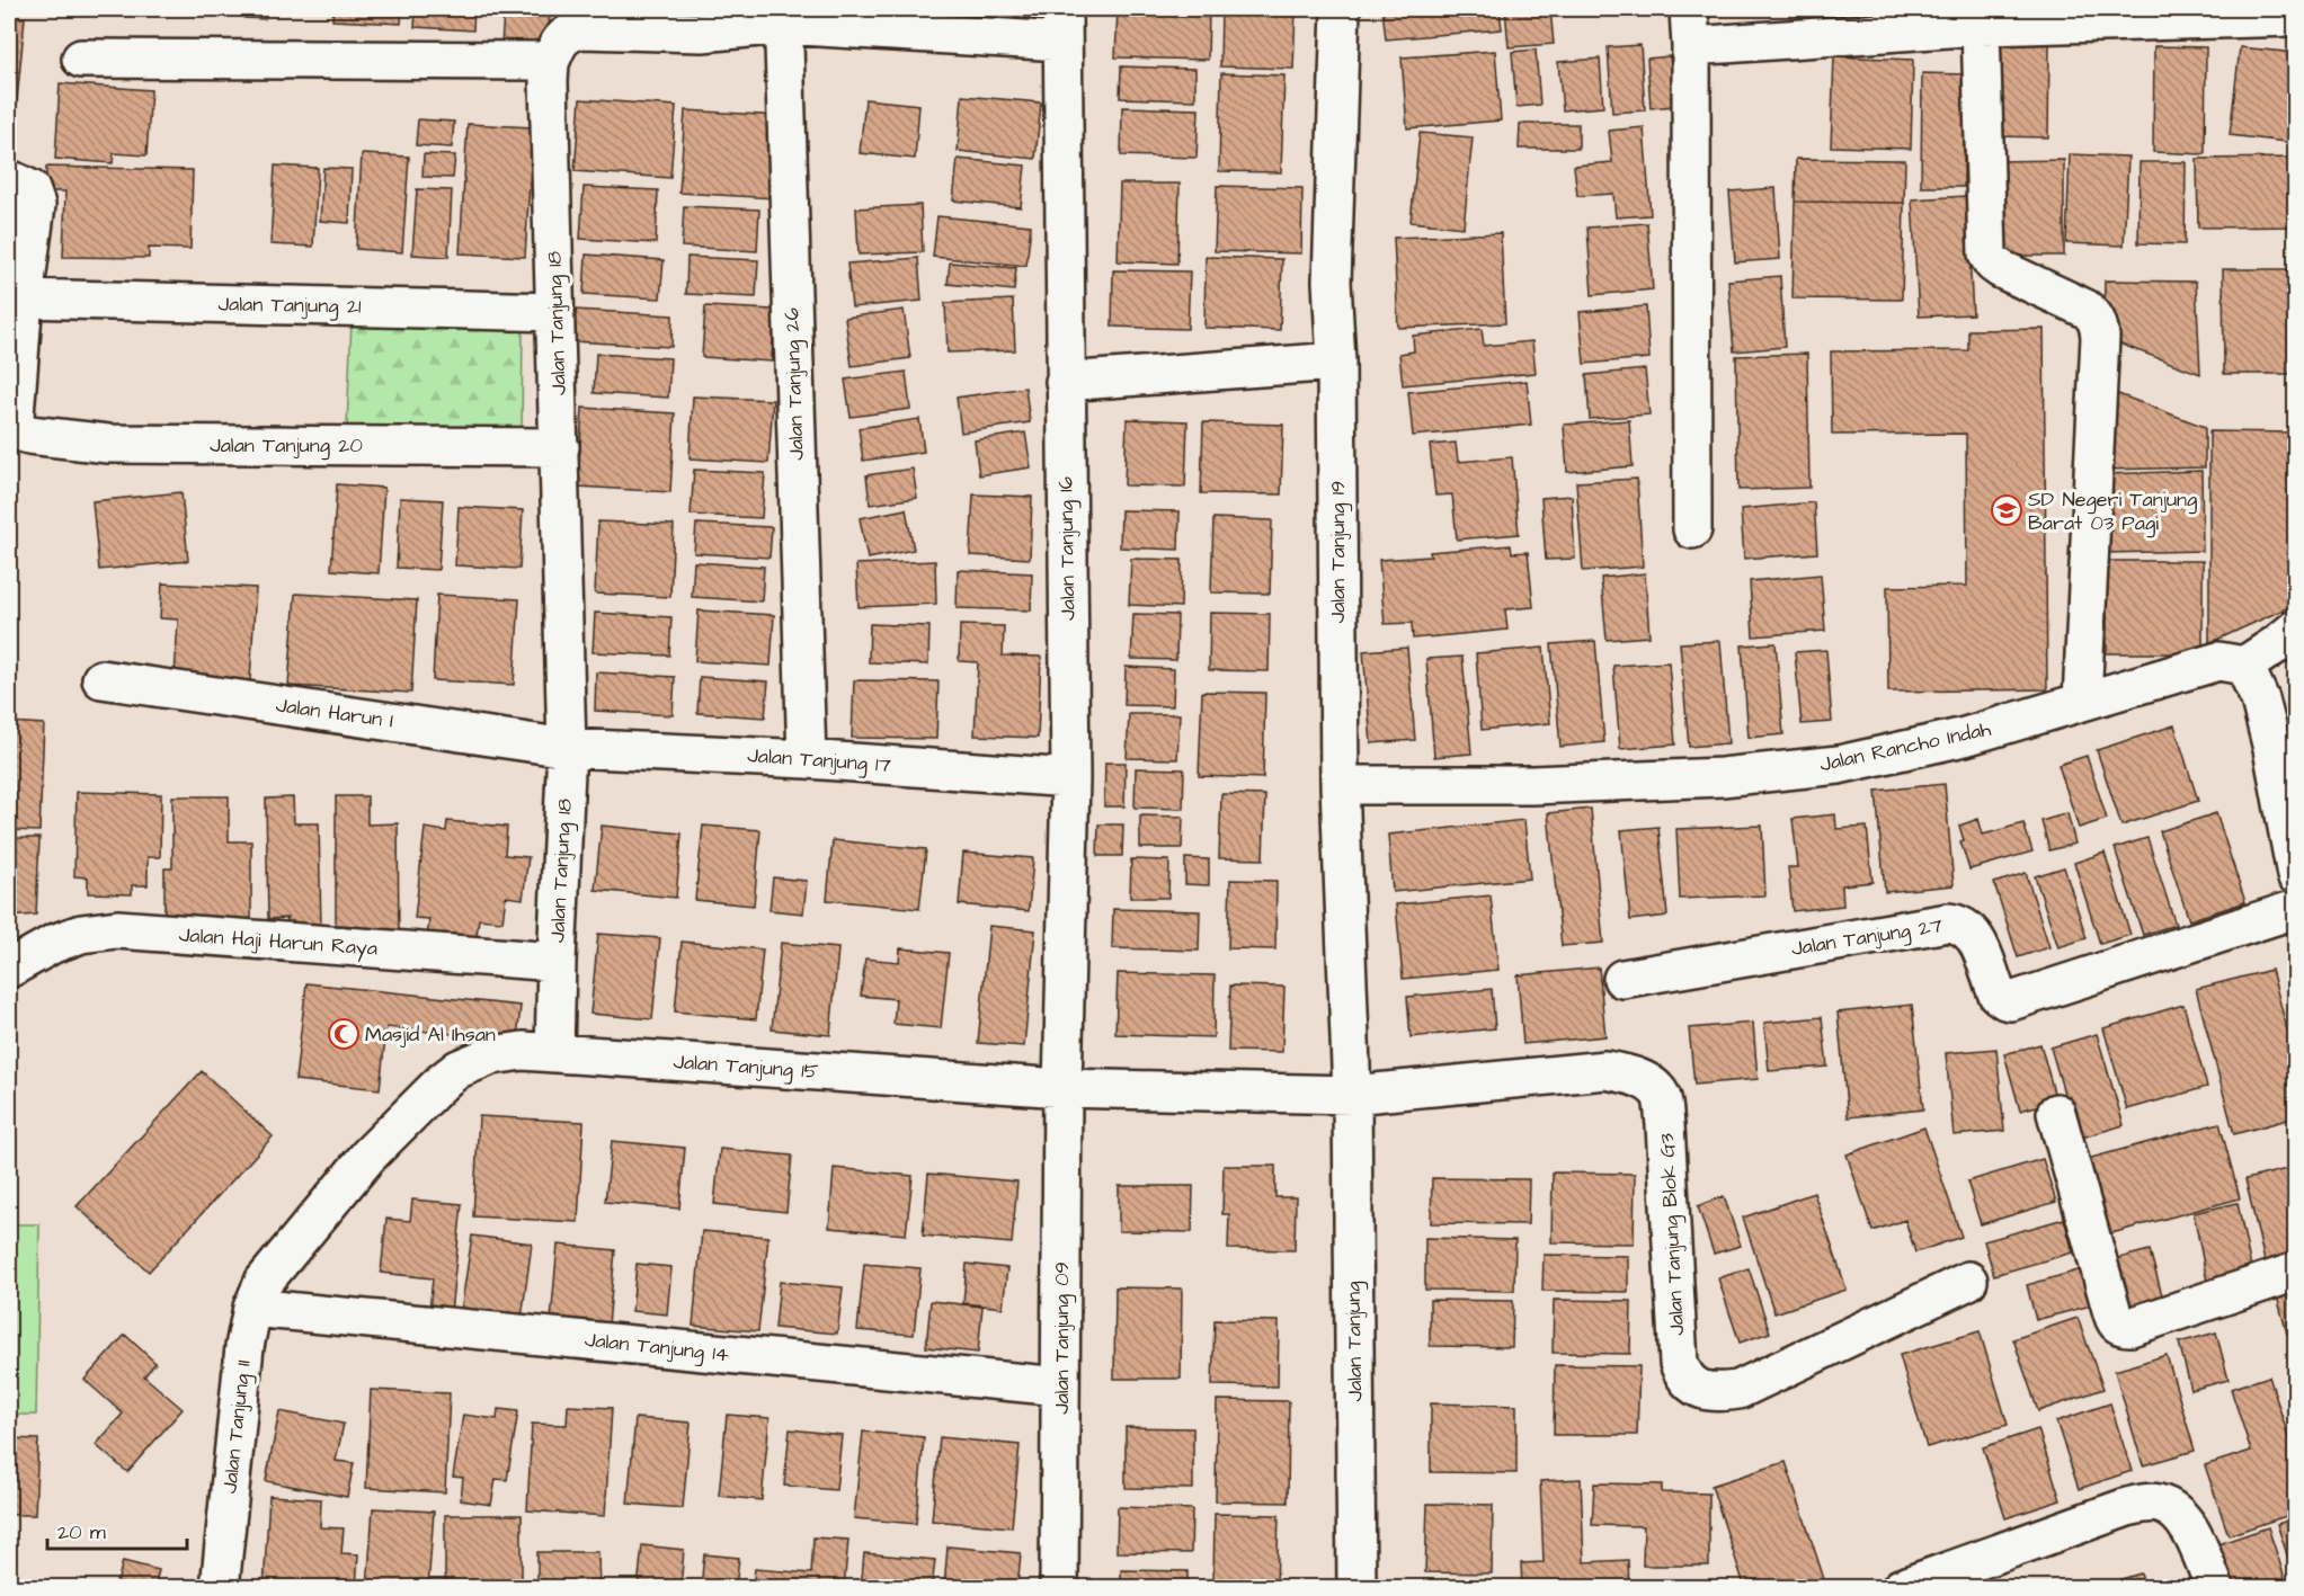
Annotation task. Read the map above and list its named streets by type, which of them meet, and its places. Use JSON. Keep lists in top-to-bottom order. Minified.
{"streets":{"street":["Jalan Tanjung 21","Jalan Tanjung 18","Jalan Tanjung 26","Jalan Tanjung 20","Jalan Tanjung 16","Jalan Tanjung 19","Jalan Harun I","Jalan Rancho Indah","Jalan Tanjung 17","Jalan Tanjung 27","Jalan Haji Harun Raya","Jalan Tanjung 15","Jalan Tanjung Blok G3","Jalan Tanjung 09","Jalan Tanjung","Jalan Tanjung 14","Jalan Tanjung 11"]},"crossings":[["Jalan Tanjung 21","Jalan Tanjung 18"],["Jalan Tanjung 21","Jalan Tanjung 20"],["Jalan Tanjung 18","Jalan Tanjung 20"],["Jalan Tanjung 18","Jalan Harun I"],["Jalan Tanjung 18","Jalan Tanjung 17"],["Jalan Tanjung 18","Jalan Haji Harun Raya"],["Jalan Tanjung 18","Jalan Tanjung 15"],["Jalan Tanjung 26","Jalan Tanjung 17"],["Jalan Tanjung 16","Jalan Tanjung 17"],["Jalan Tanjung 16","Jalan Tanjung 15"],["Jalan Tanjung 16","Jalan Tanjung 09"],["Jalan Tanjung 19","Jalan Rancho Indah"],["Jalan Tanjung 19","Jalan Tanjung 15"],["Jalan Tanjung 19","Jalan Tanjung Blok G3"],["Jalan Tanjung 19","Jalan Tanjung"],["Jalan Harun I","Jalan Tanjung 17"],["Jalan Tanjung 15","Jalan Tanjung Blok G3"],["Jalan Tanjung 15","Jalan Tanjung 09"],["Jalan Tanjung 15","Jalan Tanjung"],["Jalan Tanjung 15","Jalan Tanjung 14"],["Jalan Tanjung 15","Jalan Tanjung 11"],["Jalan Tanjung Blok G3","Jalan Tanjung"],["Jalan Tanjung 09","Jalan Tanjung 14"],["Jalan Tanjung 14","Jalan Tanjung 11"]],"places":{"school or university":["SD Negeri Tanjung Barat 03 Pagi"],"mosque":["Masjid Al Ihsan"]},"scale_bar":"20 m"}
